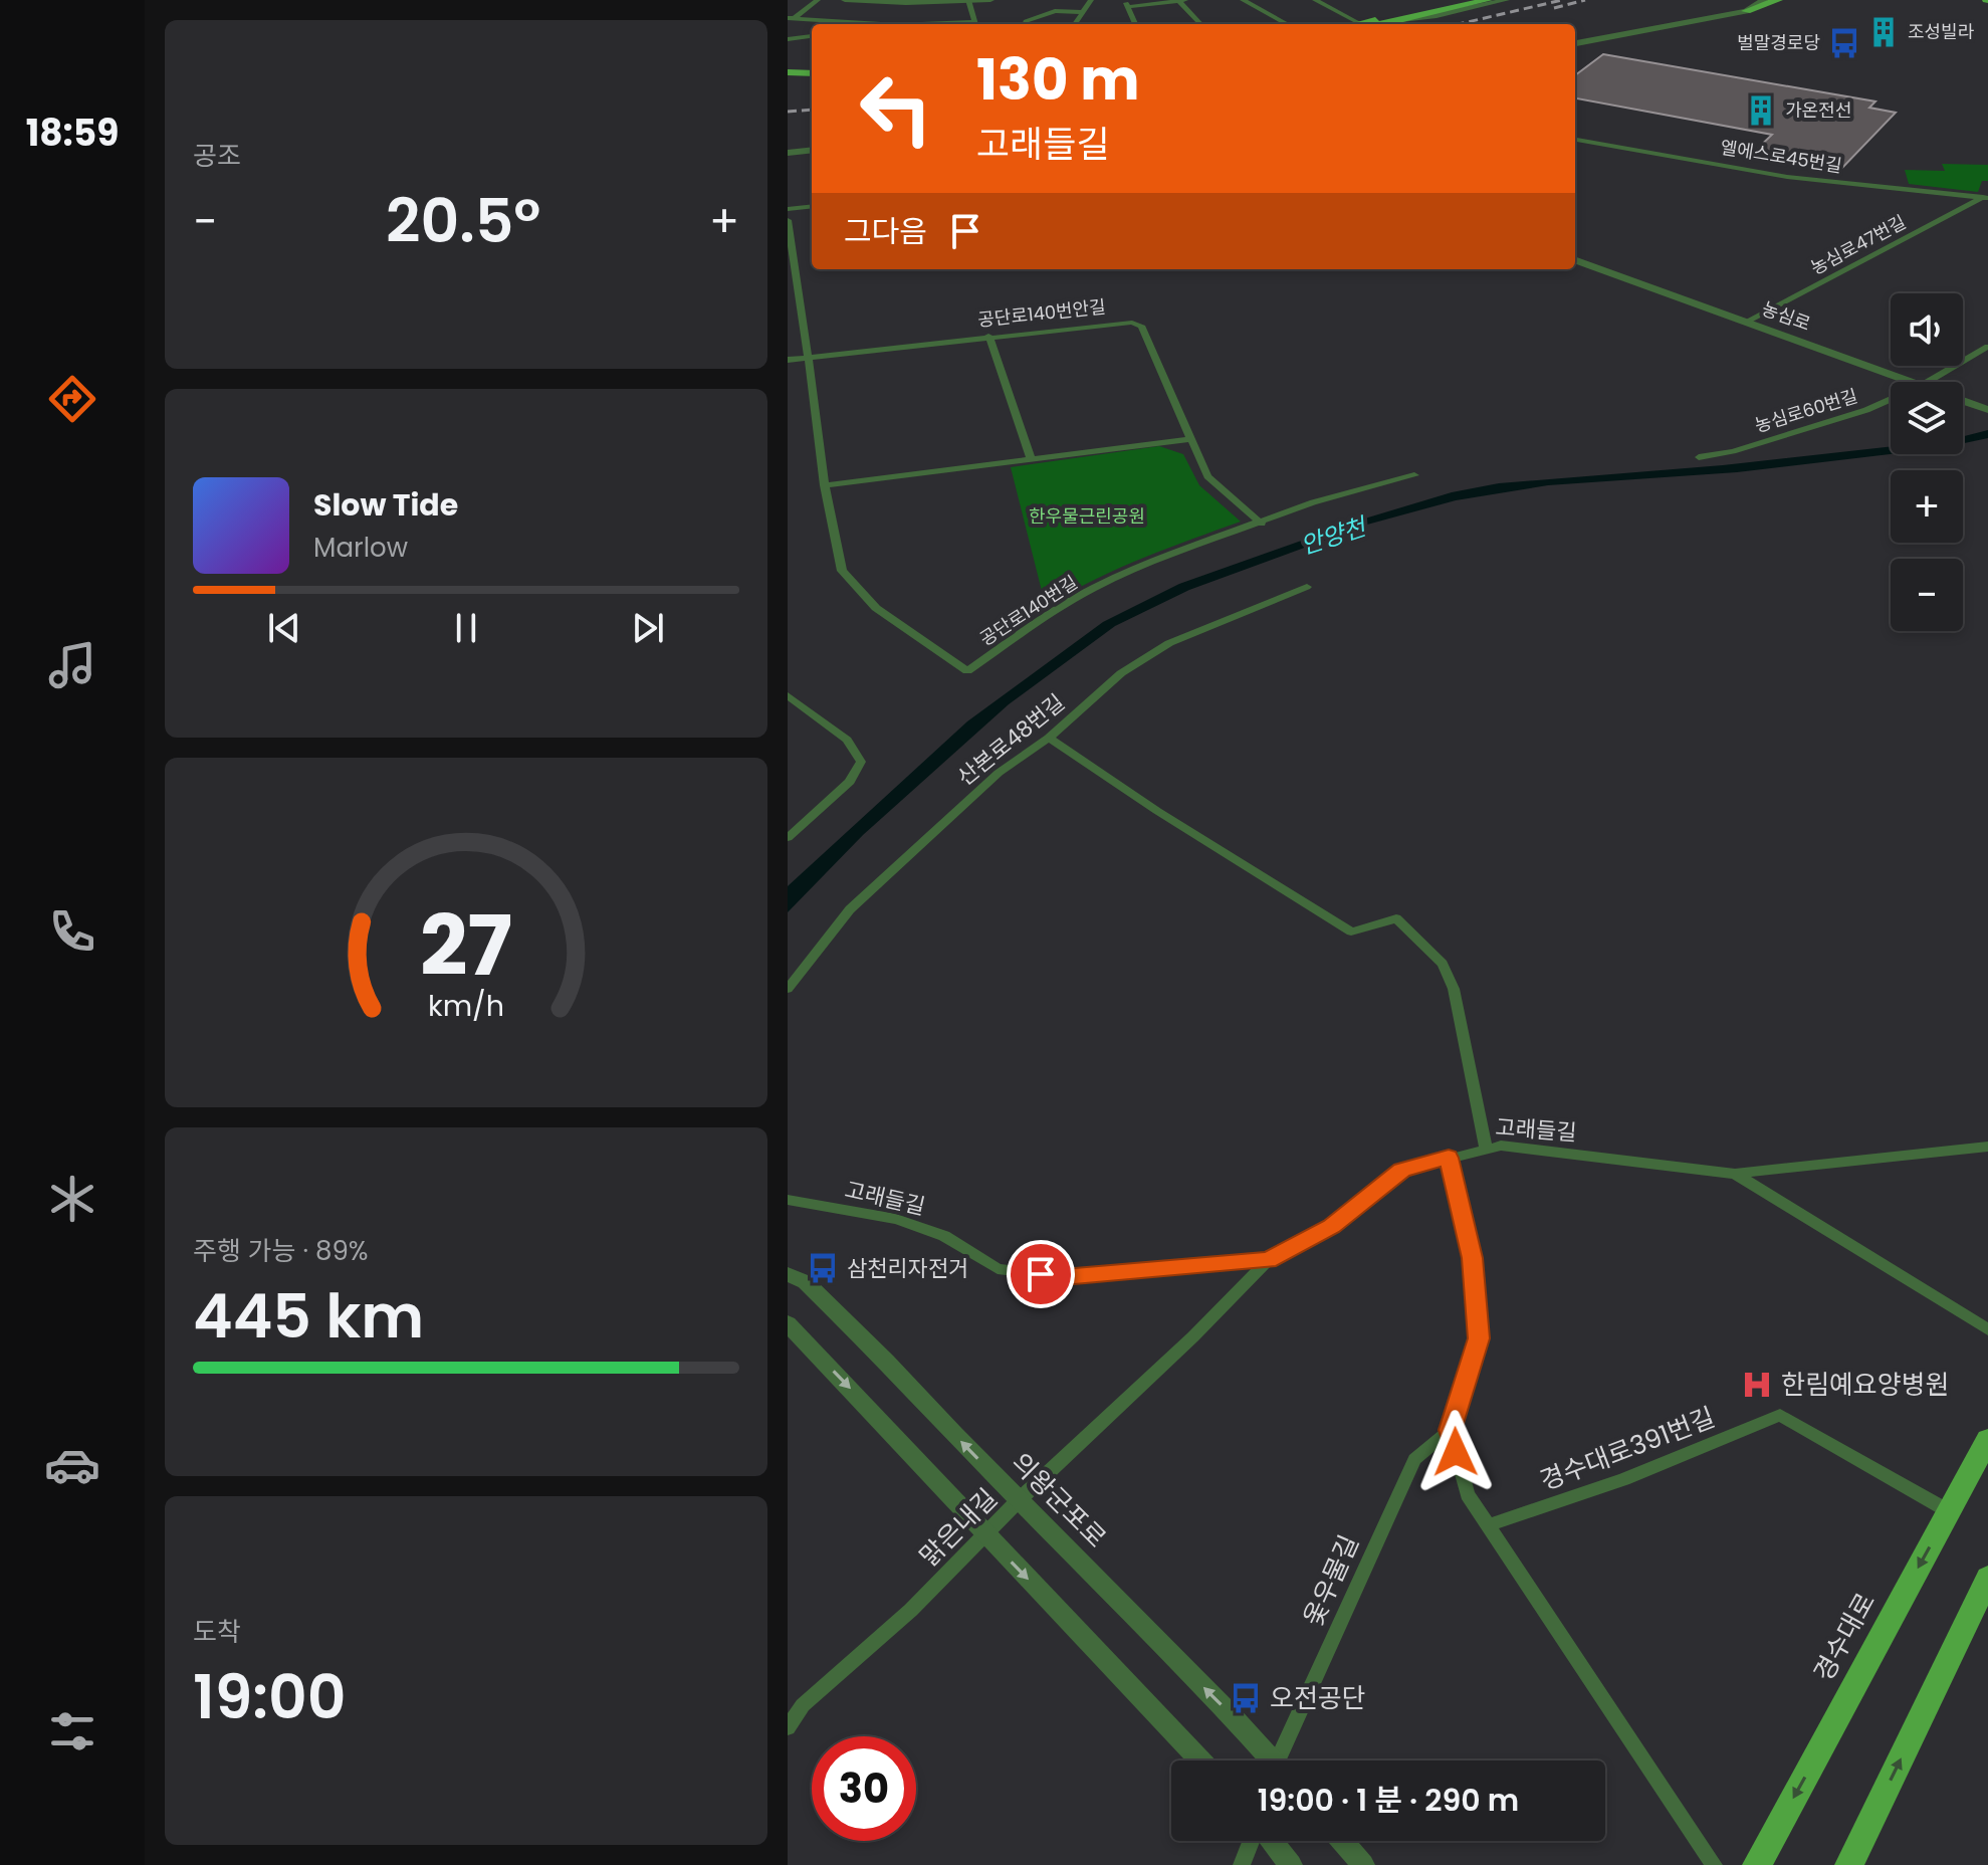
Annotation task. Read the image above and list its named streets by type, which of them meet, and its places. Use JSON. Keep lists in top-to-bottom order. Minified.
{"streets":{"main road":["경수대로"],"street":["엘에스로45번길","농심로47번길","공단로140번안길","농심로","농심로60번길","공단로140번길","산본로48번길","고래들길","경수대로391번길","의왕군포로","맑은내길","옻우물길"]},"crossings":[["엘에스로45번길","농심로47번길"],["농심로47번길","농심로"],["공단로140번안길","공단로140번길"],["고래들길","맑은내길"],["경수대로391번길","경수대로"],["의왕군포로","맑은내길"]],"water":["안양천"],"parks":["한우물근린공원"],"places":{"building":["조성빌라","가온전선"],"bus stop":["벌말경로당","삼천리자전거","오전공단"],"hospital":["한림예요양병원"]},"page":{"tabs":"18:59","tile":["공조",["주행 가능 · 89%","445 km"],["도착","19:00"]],"turn":["130 m","고래들길"],"heat":["−","20.5°","+"],"then":"그다음","map_buttons":["+","−"],"song":["Slow Tide","Marlow"],"limit":"30","trip":"19:00 · 1 분 · 290 m","gauge":["27","km/h"]}}
